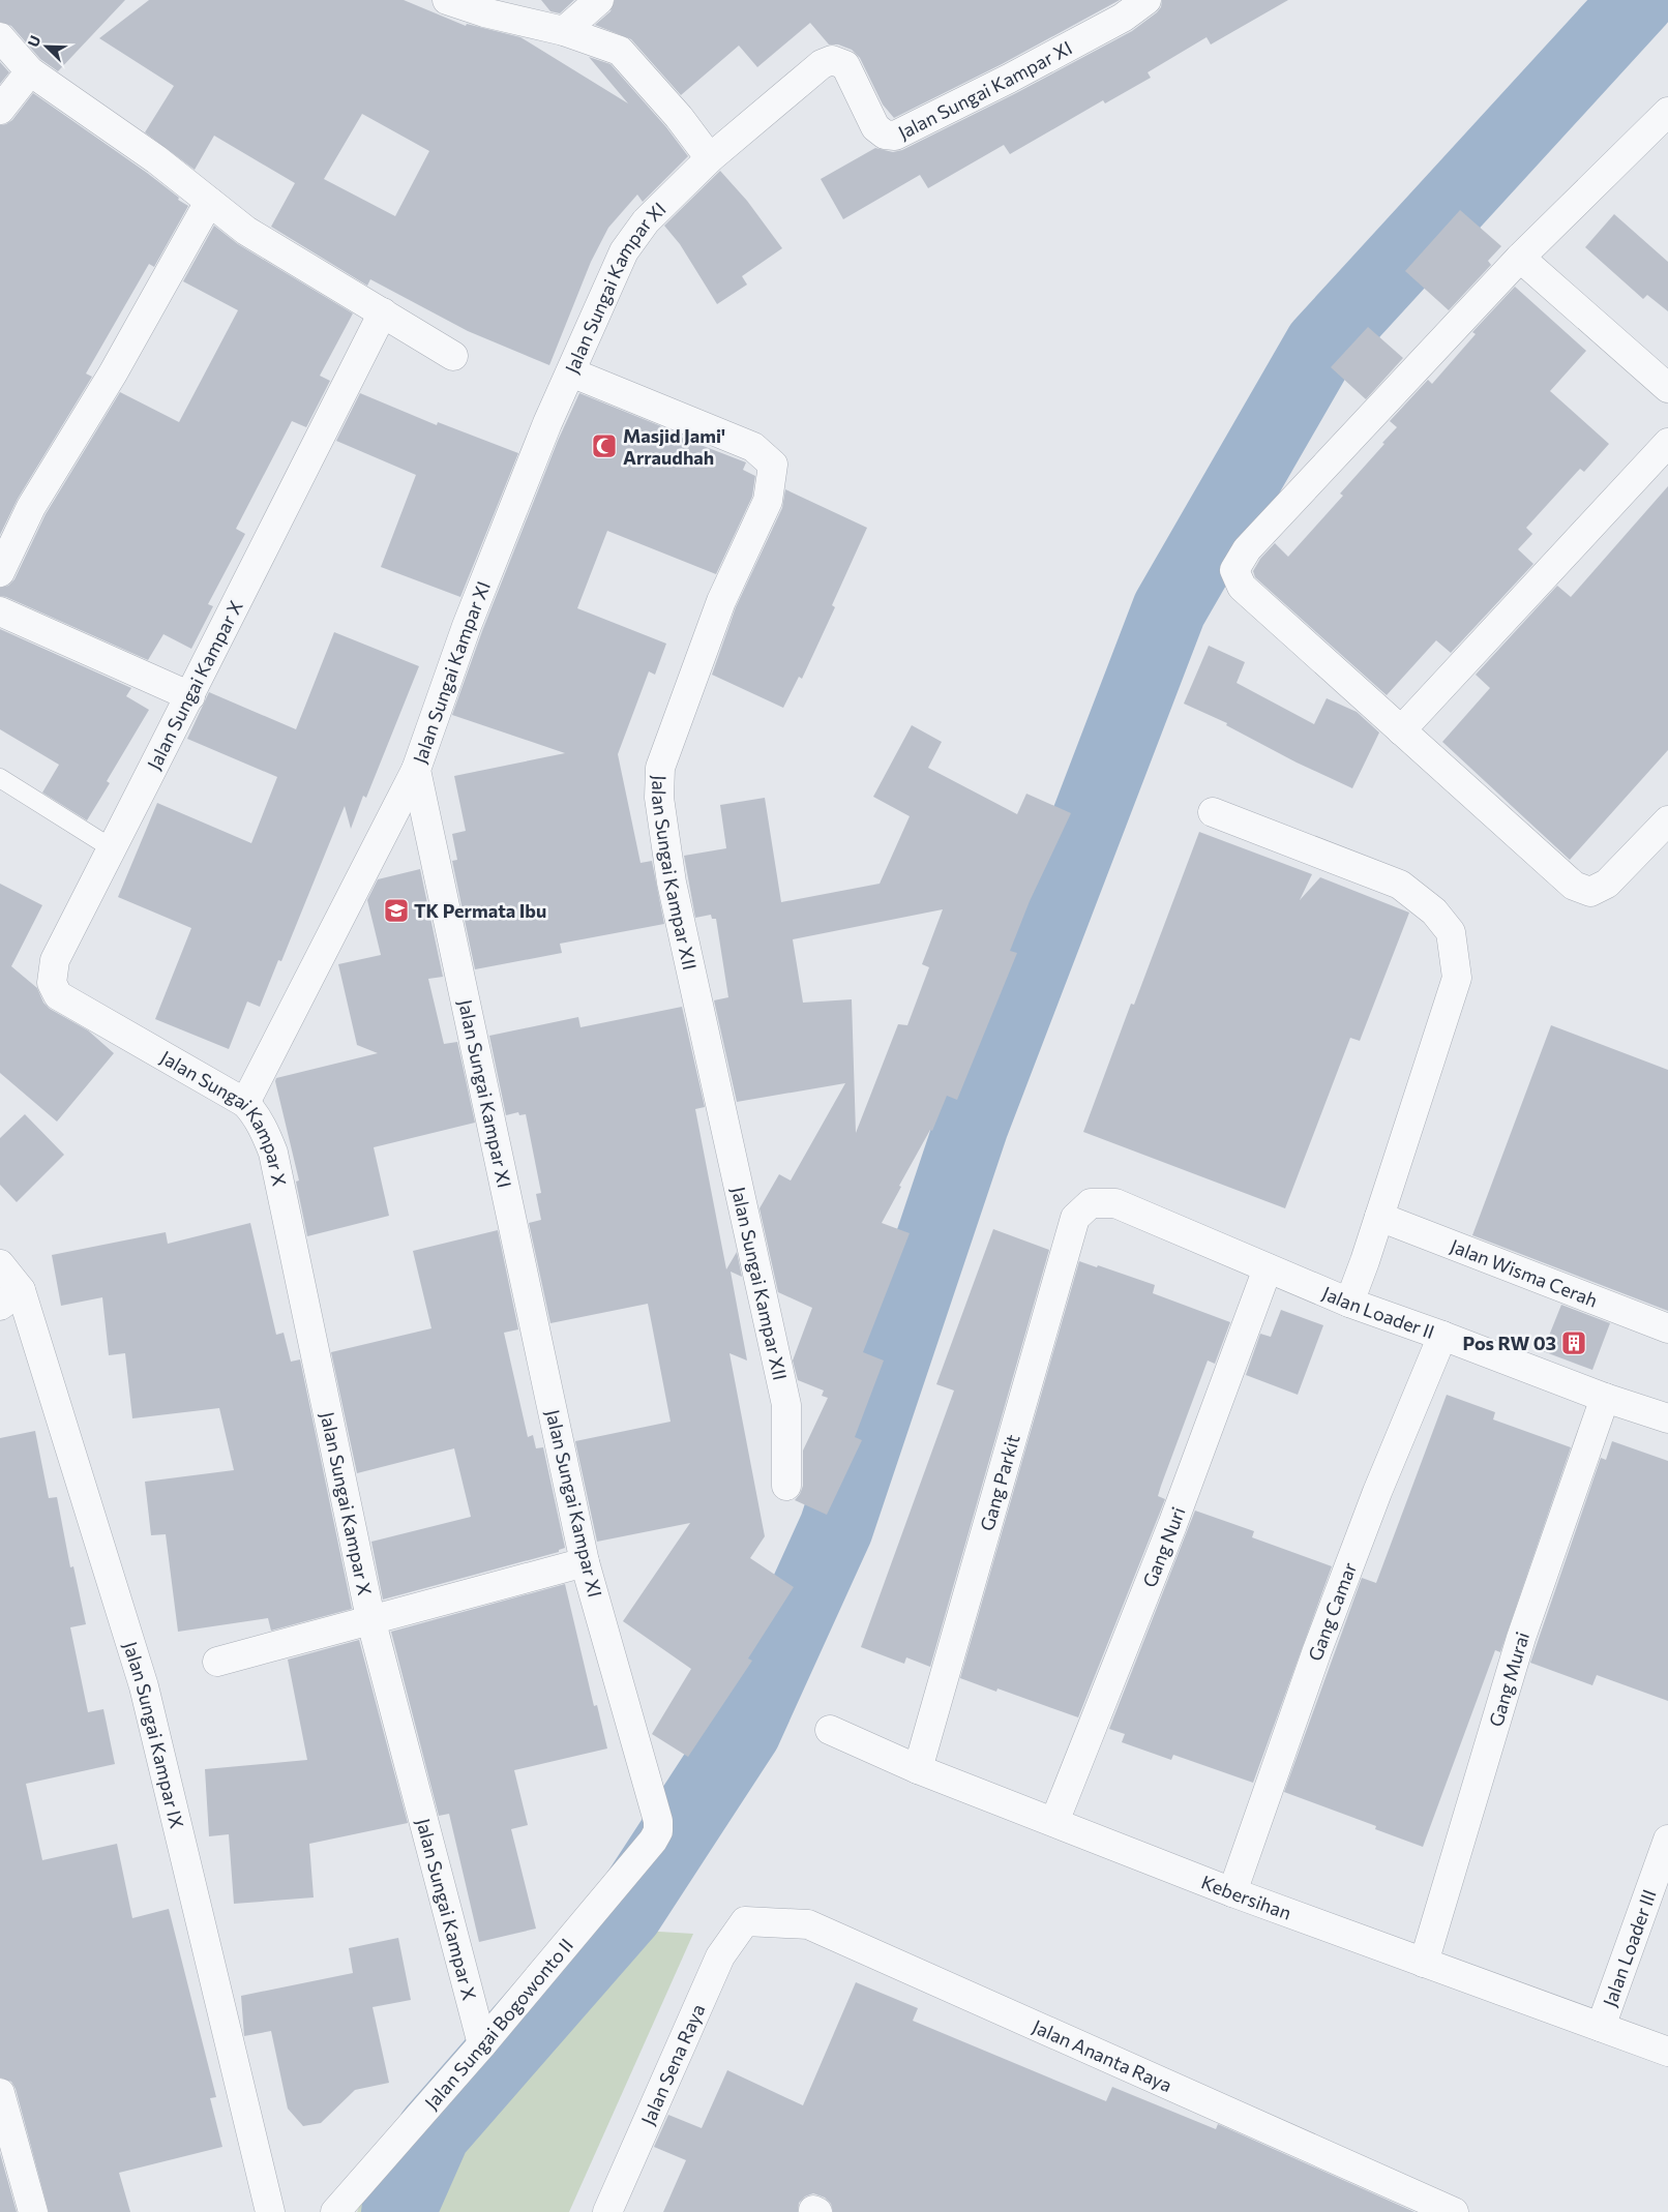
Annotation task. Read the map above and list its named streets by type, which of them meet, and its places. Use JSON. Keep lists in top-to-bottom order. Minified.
{"streets":{"street":["Jalan Sungai Kampar XI","Jalan Sungai Kampar X","Jalan Sungai Kampar XII","Jalan Wisma Cerah","Jalan Loader II","Gang Parkit","Gang Nuri","Gang Camar","Gang Murai","Jalan Sungai Kampar IX","Kebersihan","Jalan Loader III","Jalan Sungai Bogowonto II","Jalan Ananta Raya","Jalan Sena Raya"]},"crossings":[["Jalan Sungai Kampar XI","Jalan Sungai Kampar XII"],["Jalan Sungai Kampar XI","Jalan Sungai Bogowonto II"],["Jalan Sungai Kampar X","Jalan Sungai Bogowonto II"],["Jalan Loader II","Gang Parkit"],["Jalan Loader II","Gang Nuri"],["Jalan Loader II","Gang Camar"],["Jalan Loader II","Gang Murai"],["Gang Parkit","Kebersihan"],["Gang Nuri","Kebersihan"],["Gang Camar","Kebersihan"],["Gang Murai","Kebersihan"],["Kebersihan","Jalan Loader III"],["Jalan Ananta Raya","Jalan Sena Raya"]],"places":{"mosque":["Masjid Jami' Arraudhah"],"school or university":["TK Permata Ibu"],"building":["Pos RW 03"]},"north":"top left"}
